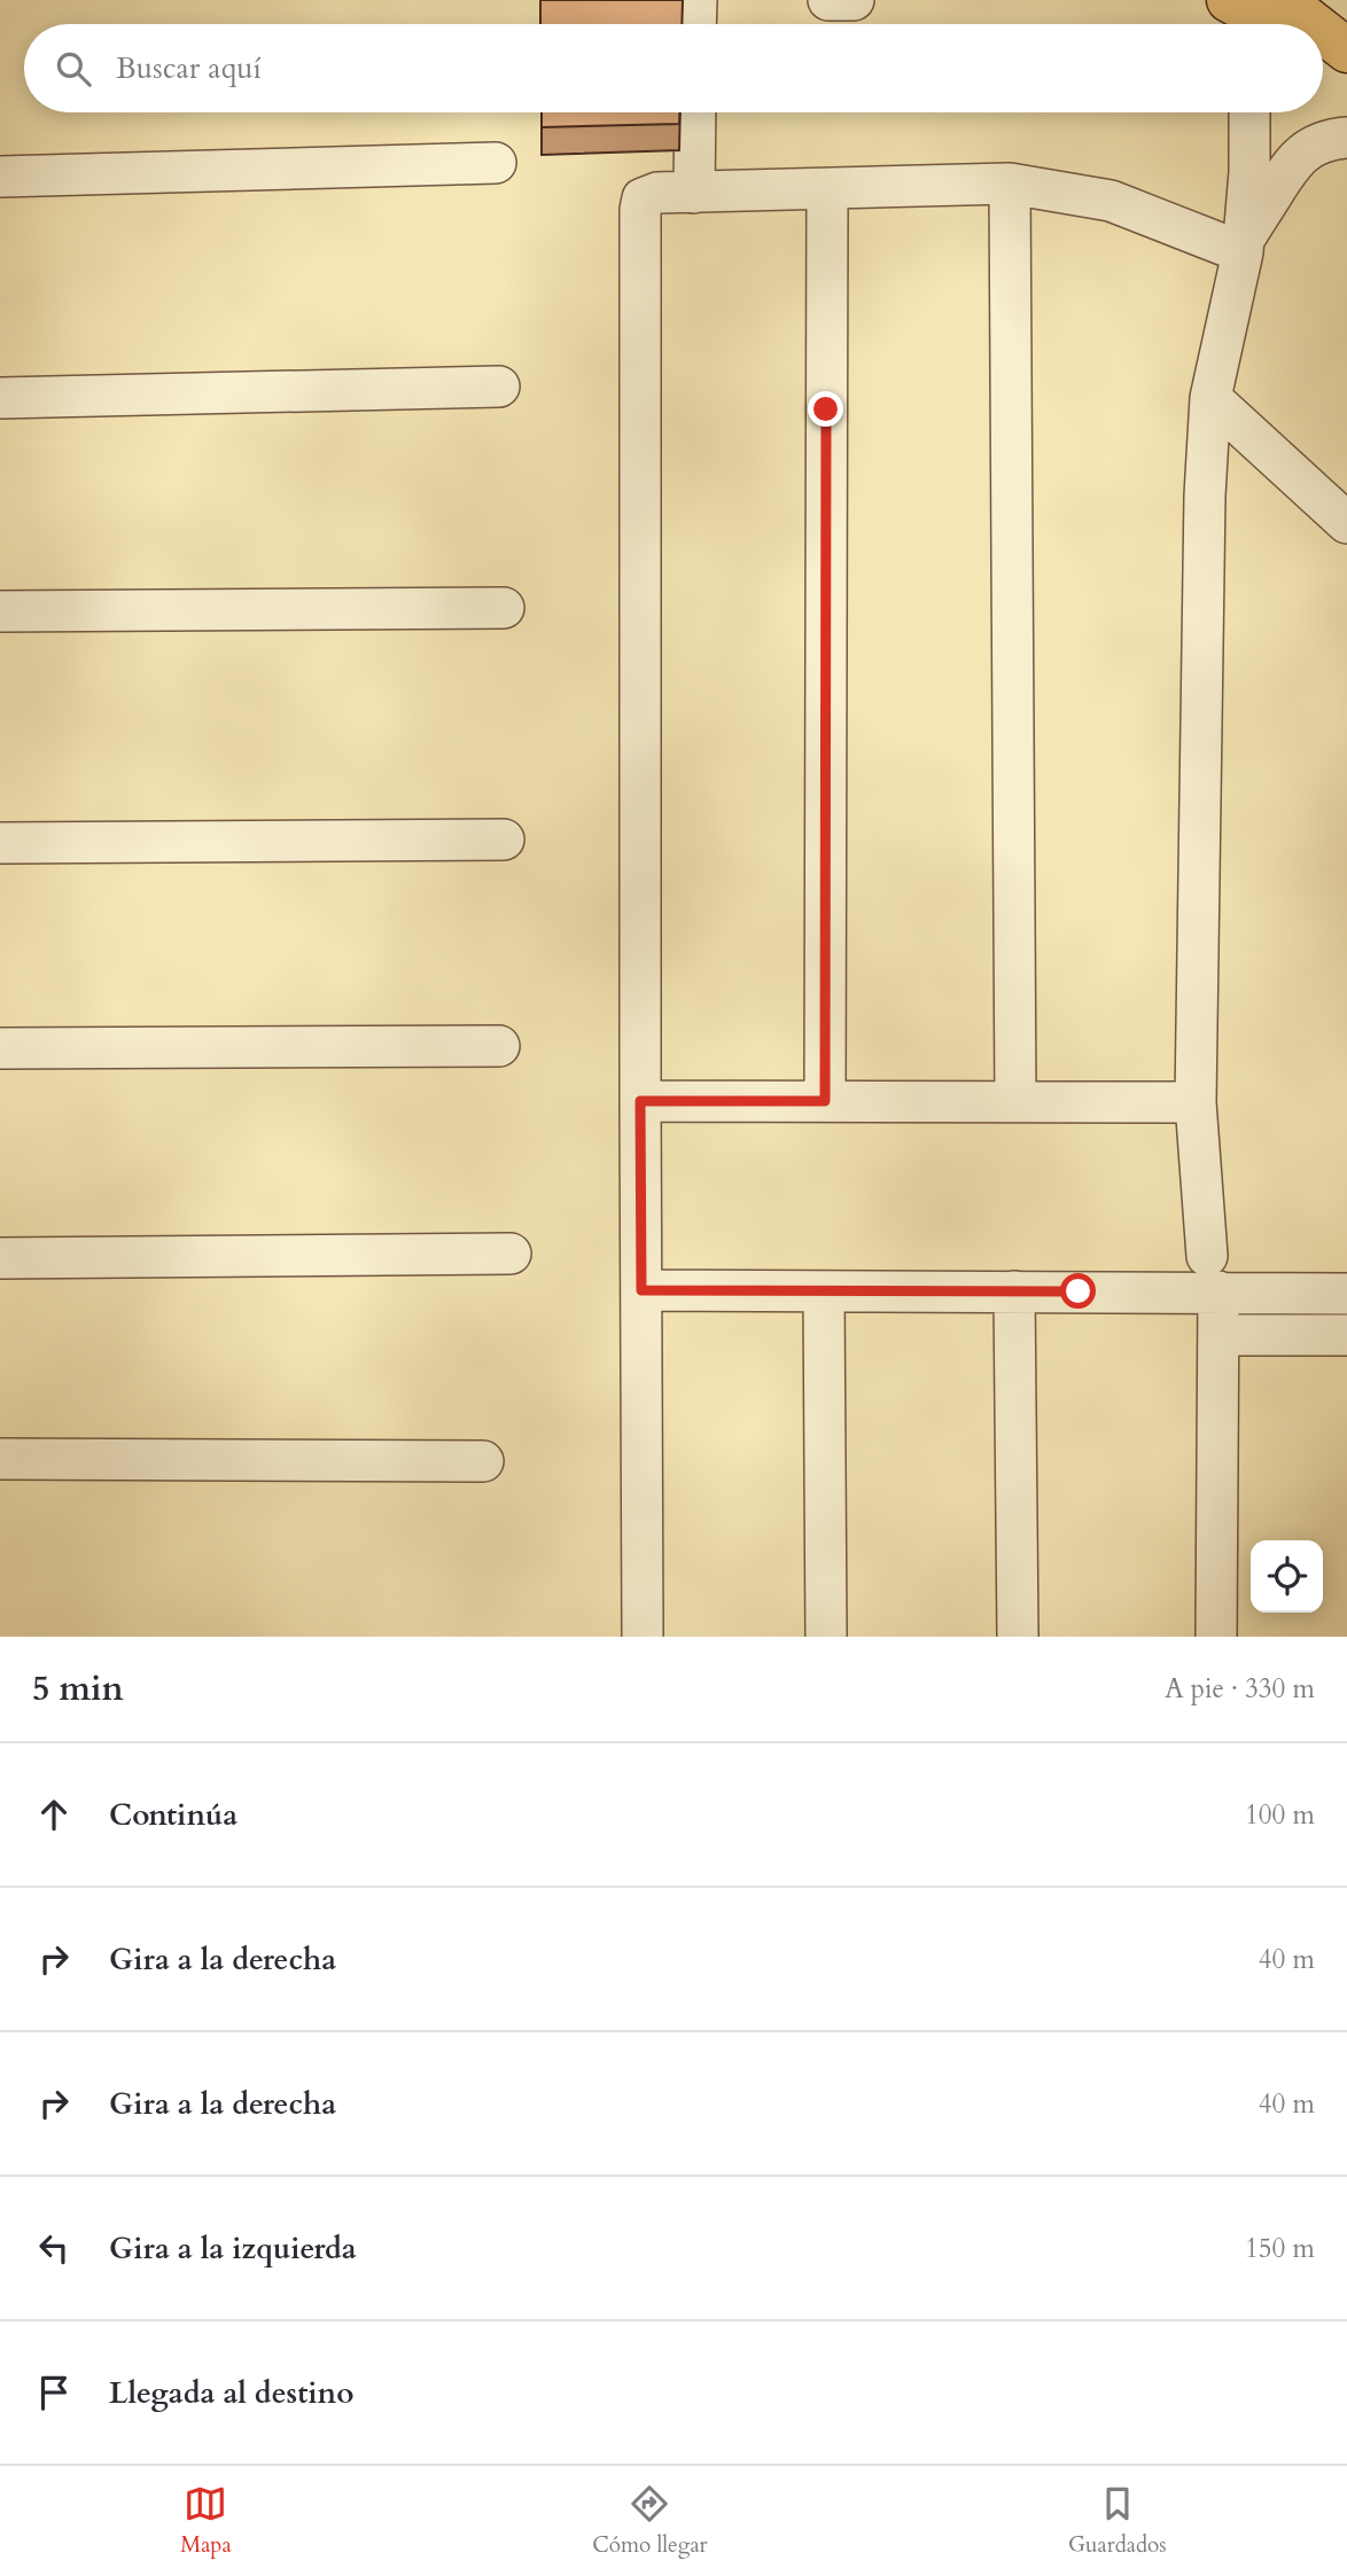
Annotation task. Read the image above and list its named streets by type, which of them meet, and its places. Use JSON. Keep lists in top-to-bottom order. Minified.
{"page":{"search":"Buscar aquí","heading":["5 min","A pie · 330 m"],"list":[["Continúa","100 m"],["Gira a la derecha","40 m"],["Gira a la derecha","40 m"],["Gira a la izquierda","150 m"],"Llegada al destino"],"nav":["Mapa","Cómo llegar","Guardados"]}}
